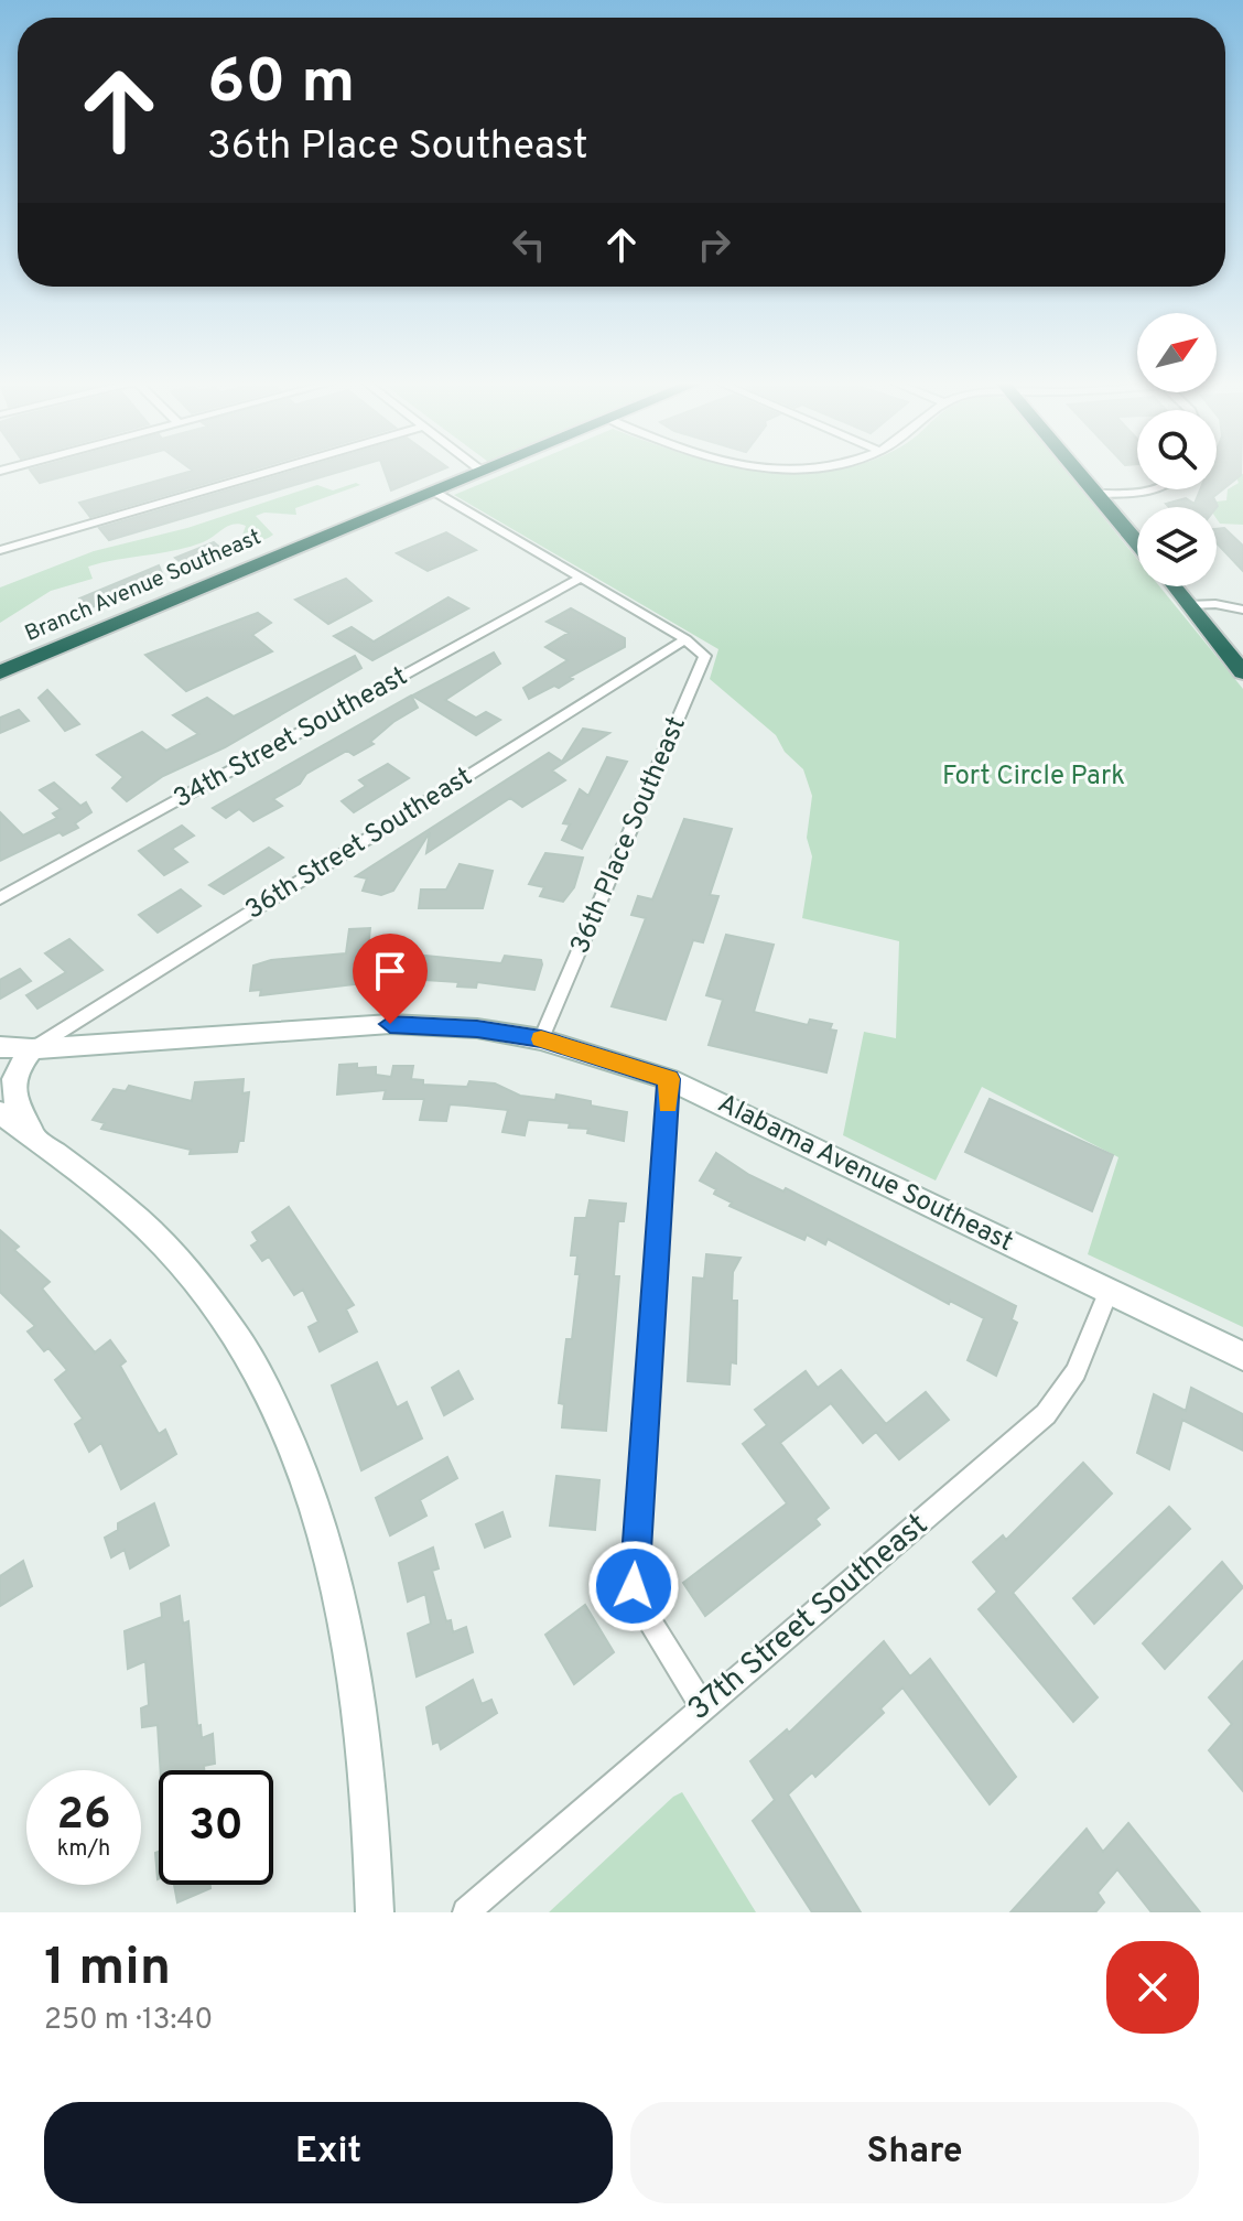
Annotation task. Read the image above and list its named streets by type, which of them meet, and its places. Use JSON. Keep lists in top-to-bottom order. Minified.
{"streets":{"highway":["Branch Avenue Southeast"],"main road":["Alabama Avenue Southeast"],"street":["34th Street Southeast","36th Place Southeast","36th Street Southeast","37th Street Southeast"]},"crossings":[["36th Place Southeast","36th Street Southeast"],["36th Place Southeast","Alabama Avenue Southeast"],["36th Street Southeast","Alabama Avenue Southeast"],["Alabama Avenue Southeast","37th Street Southeast"]],"parks":["Fort Circle Park"],"north":"top right","page":{"turn":["60 m","36th Place Southeast"],"speed":"26 km/h","limit":"30","heading":["1 min","250 m · 13:40"],"buttons":["Exit","Share"]}}
